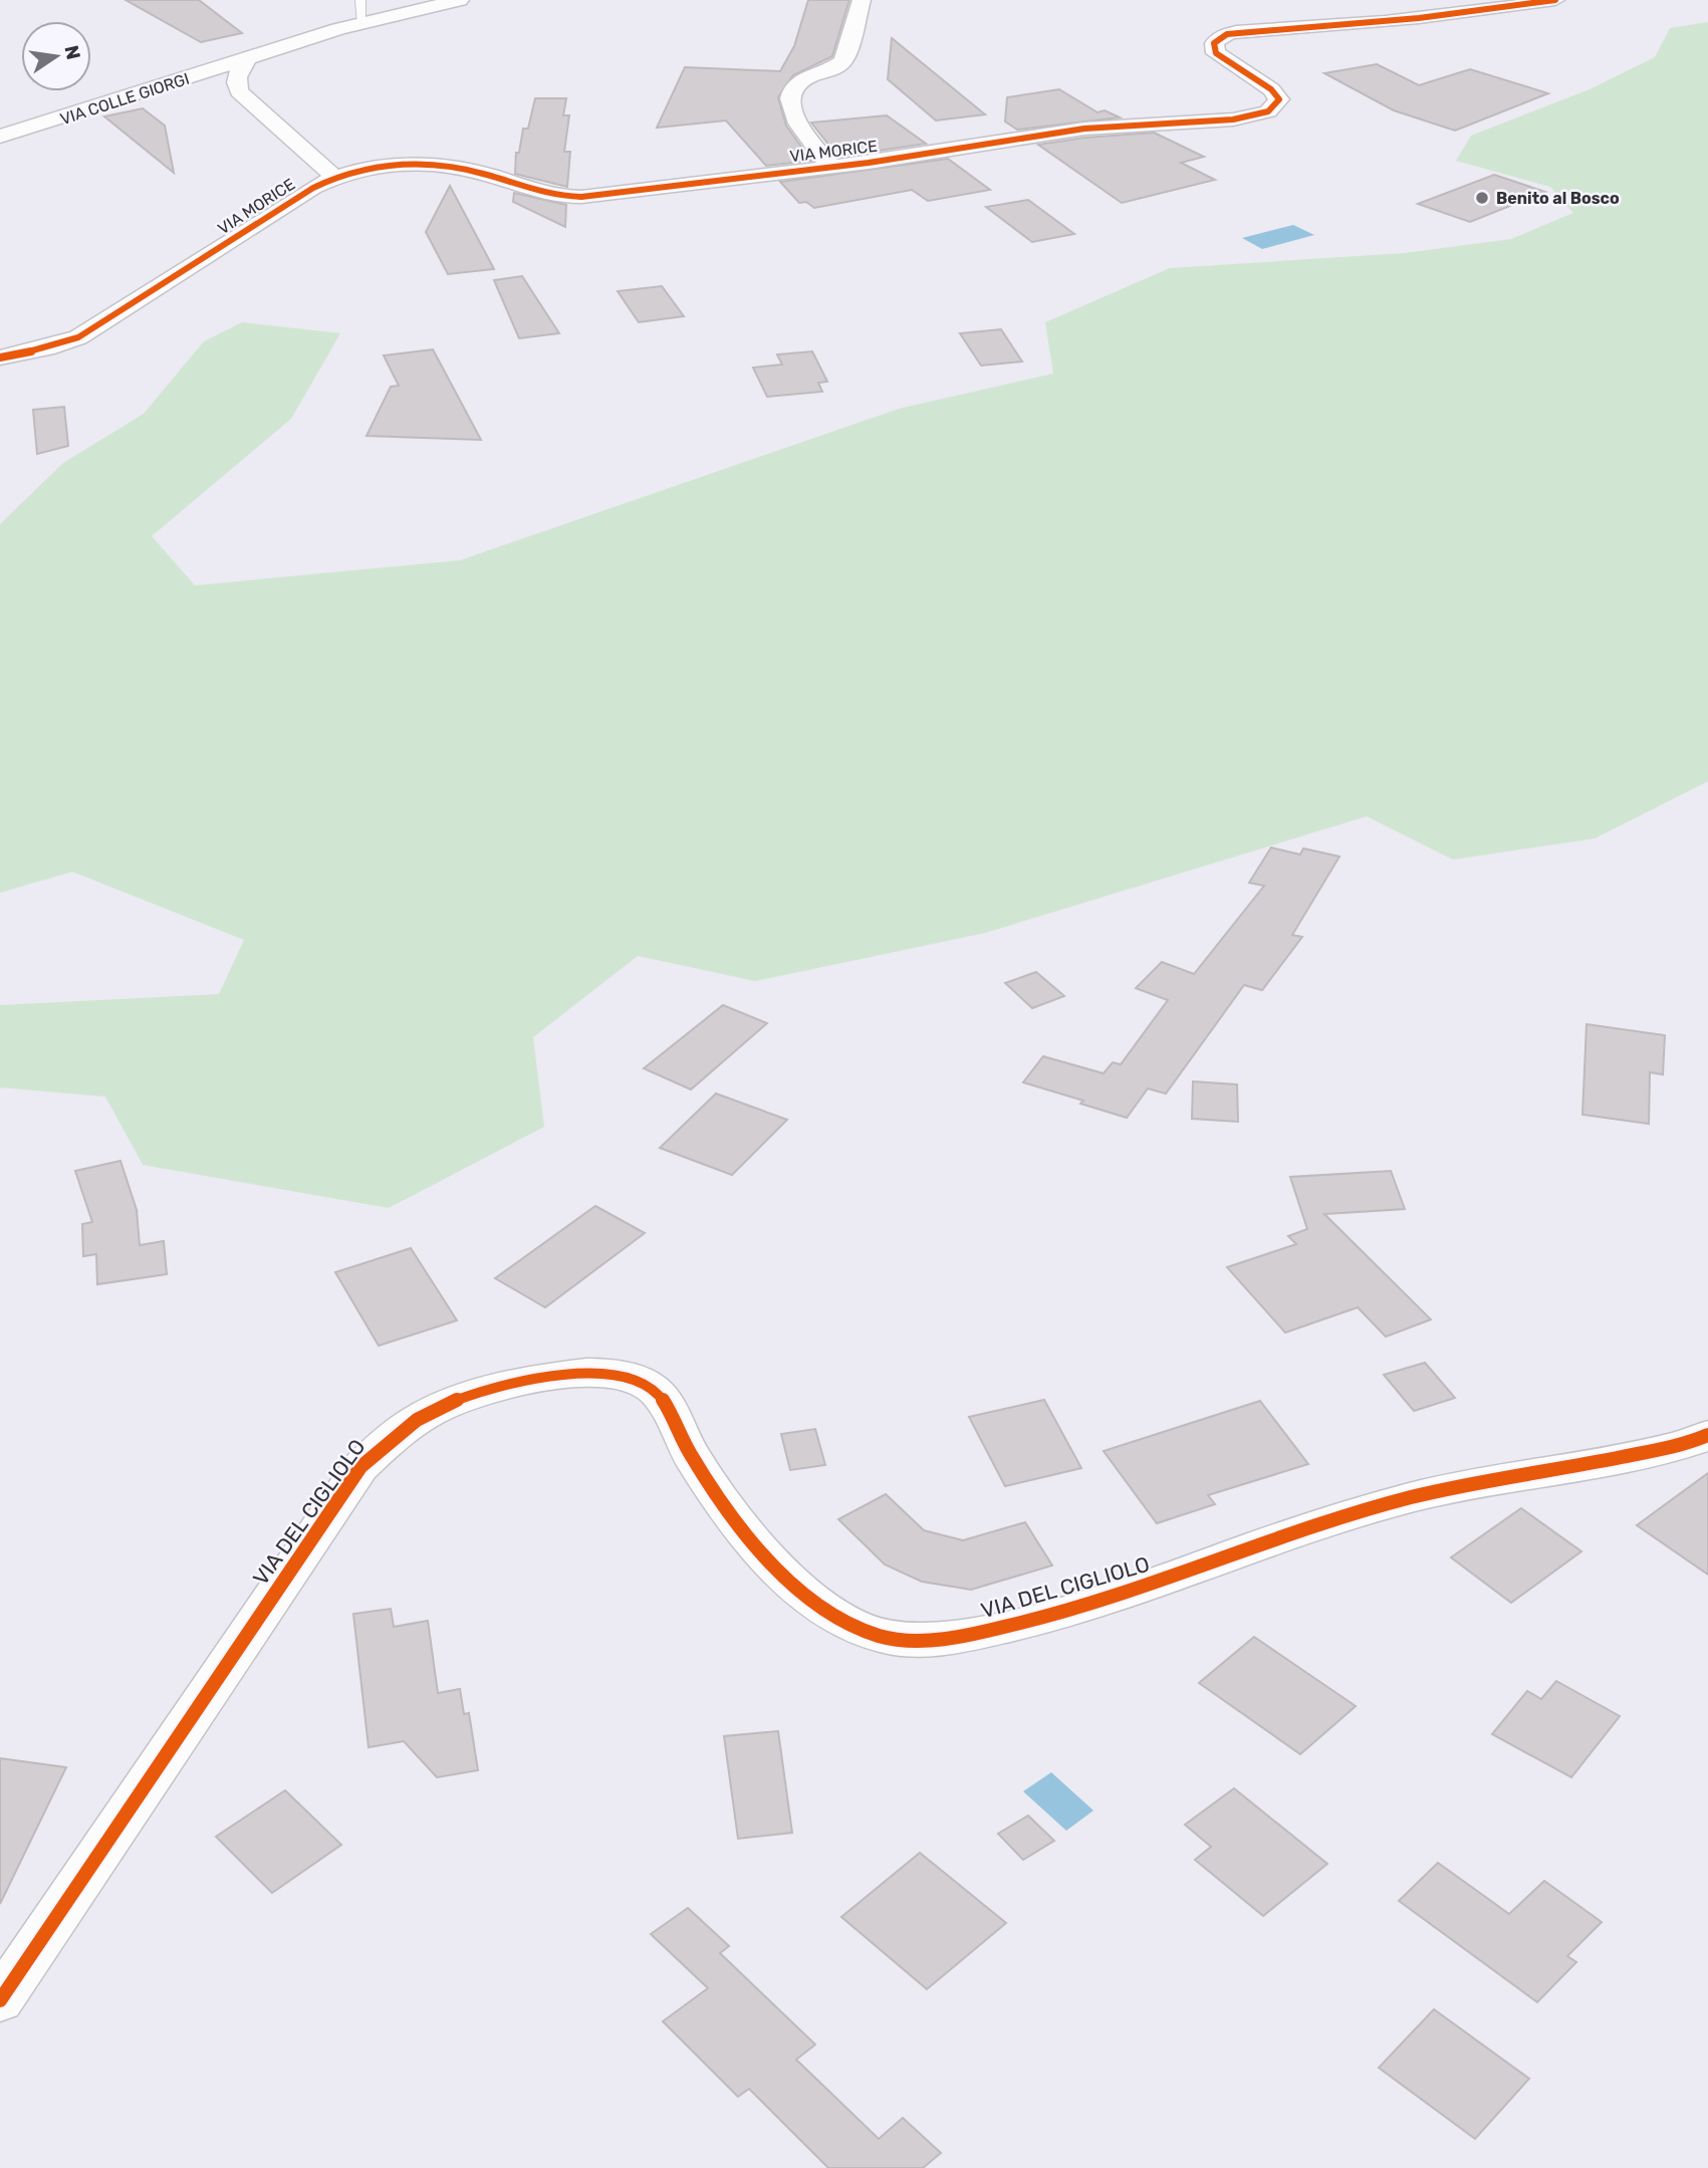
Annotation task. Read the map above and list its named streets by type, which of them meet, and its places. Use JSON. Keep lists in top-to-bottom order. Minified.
{"streets":{"street":["VIA COLLE GIORGI","VIA MORICE","VIA DEL CIGLIOLO"]},"places":["Benito al Bosco"],"north":"right"}
